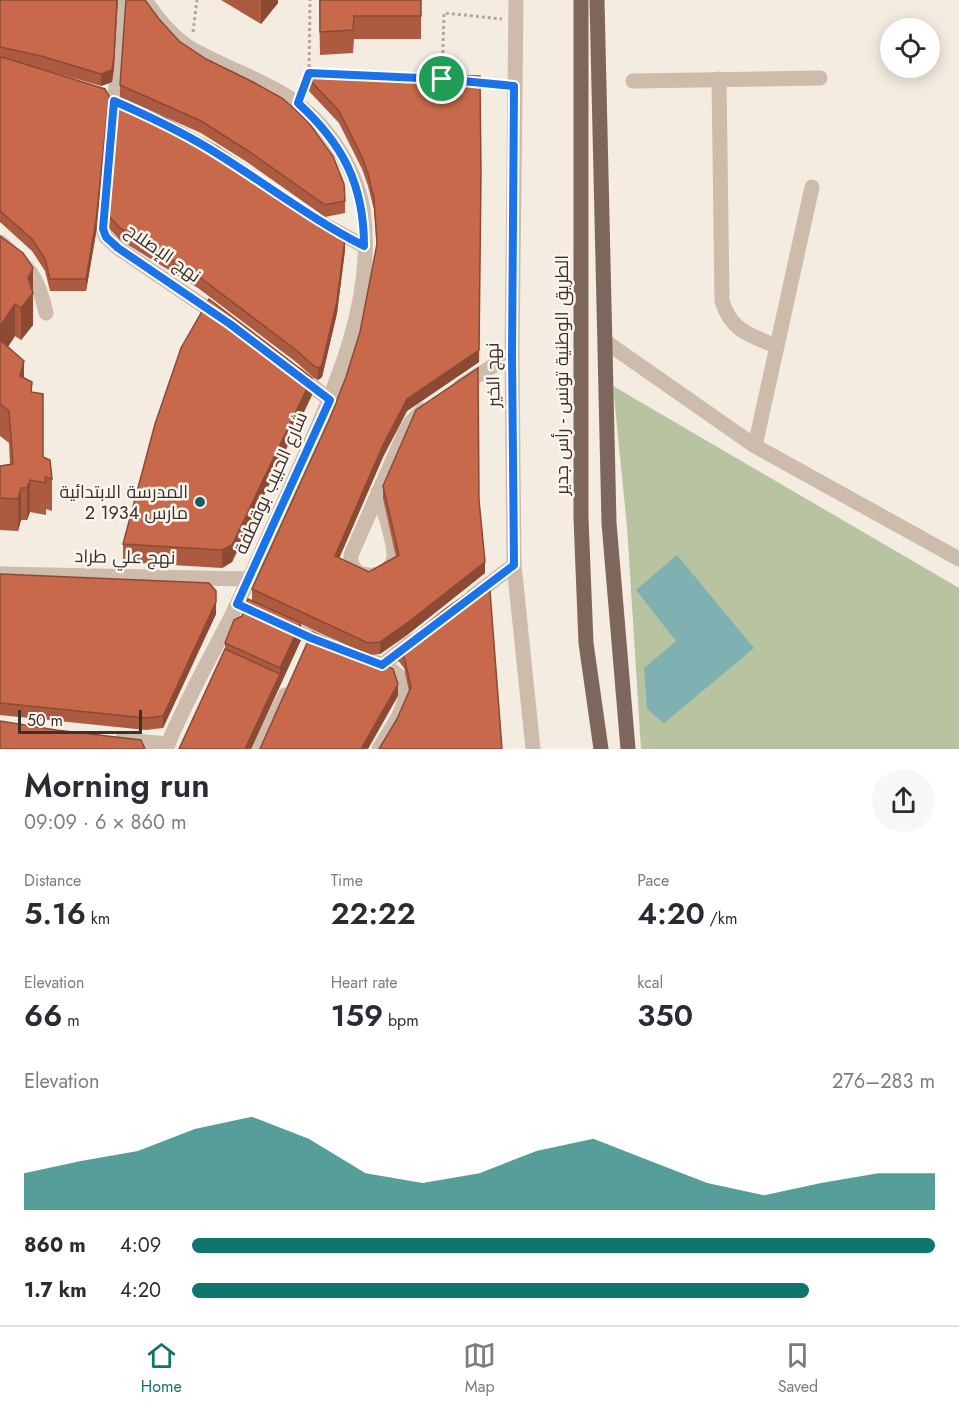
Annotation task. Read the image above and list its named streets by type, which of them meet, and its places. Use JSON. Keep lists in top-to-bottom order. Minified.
{"streets":{"main road":["الطريق الوطنية تونس - رأس جدير"],"street":["نهج الإصلاح","نهج الخير","شارع الحبيب بوقطفة","نهج علي طراد"]},"crossings":[["شارع الحبيب بوقطفة","نهج علي طراد"]],"places":["المدرسة الابتدائية 2 مارس 1934"],"scale_bar":"50 m","page":{"scale":"50 m","heading":["Morning run","09:09 · 6 × 860 m"],"stats":[["Distance","5.16 km"],["Time","22:22"],["Pace","4:20 /km"],["Elevation","66 m"],["Heart rate","159 bpm"],["kcal","350"]],"chart":["Elevation","276–283 m"],"list":[{"name":"860 m","note":"4:09"},{"name":"1.7 km","note":"4:20"}],"tabs":["Home","Map","Saved"]}}
